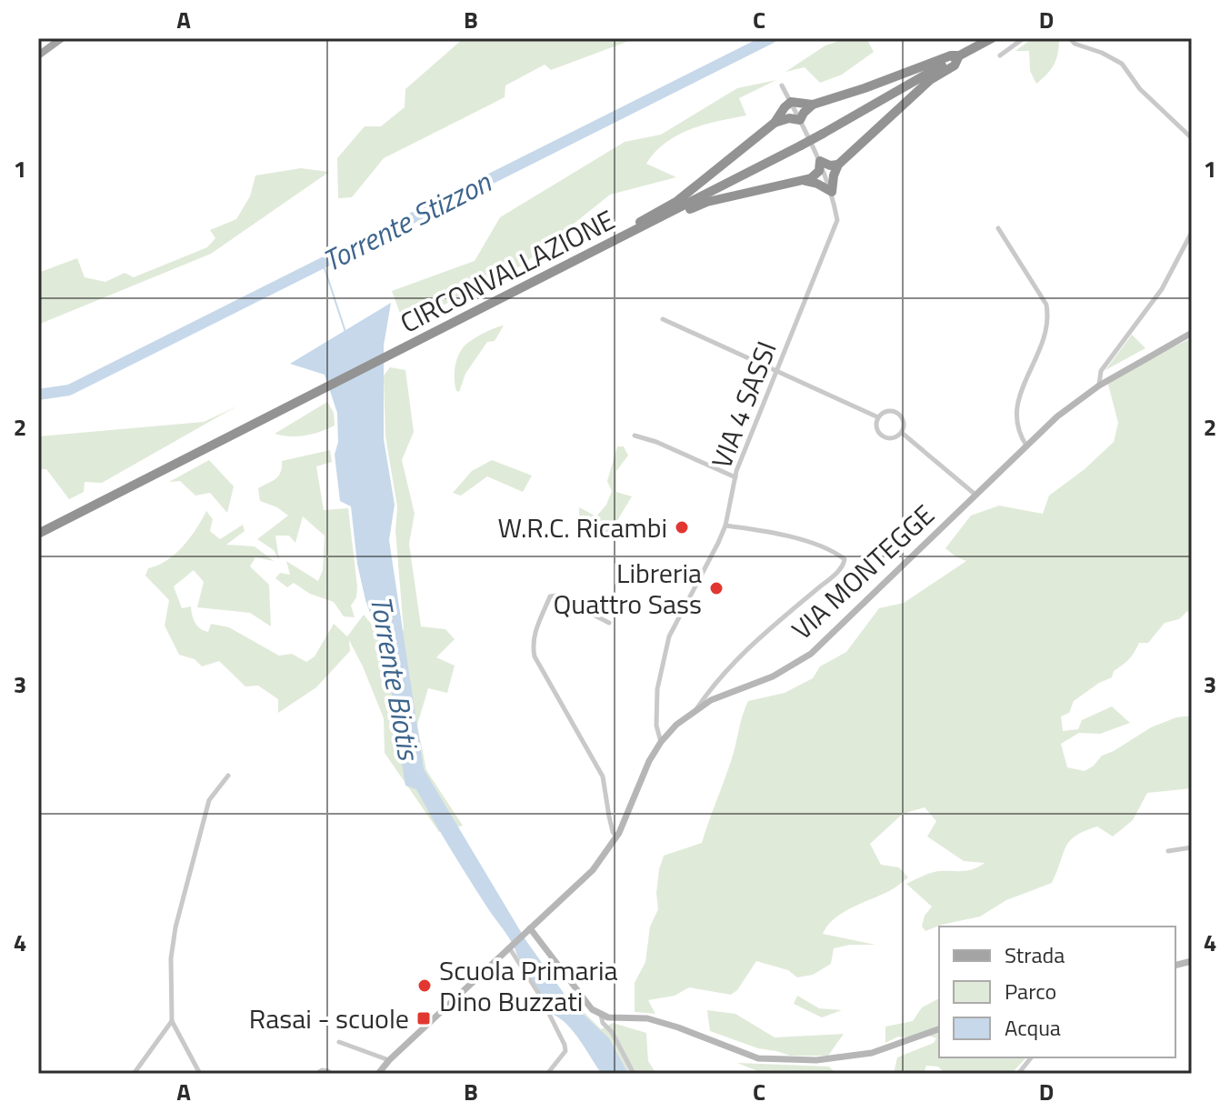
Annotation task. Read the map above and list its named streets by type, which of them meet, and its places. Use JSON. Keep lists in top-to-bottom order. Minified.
{"streets":{"highway":["CIRCONVALLAZIONE"],"street":["VIA 4 SASSI","VIA MONTEGGE"]},"crossings":[["VIA 4 SASSI","VIA MONTEGGE"]],"water":["Torrente Stizzon","Torrente Biotis"],"places":{"other":["W.R.C. Ricambi","Libreria Quattro Sass","Scuola Primaria Dino Buzzati"],"transit":["Rasai - scuole"]},"legend":["Strada","Parco","Acqua"],"grid":{"columns":["A","B","C","D"],"rows":["1","2","3","4"]}}
